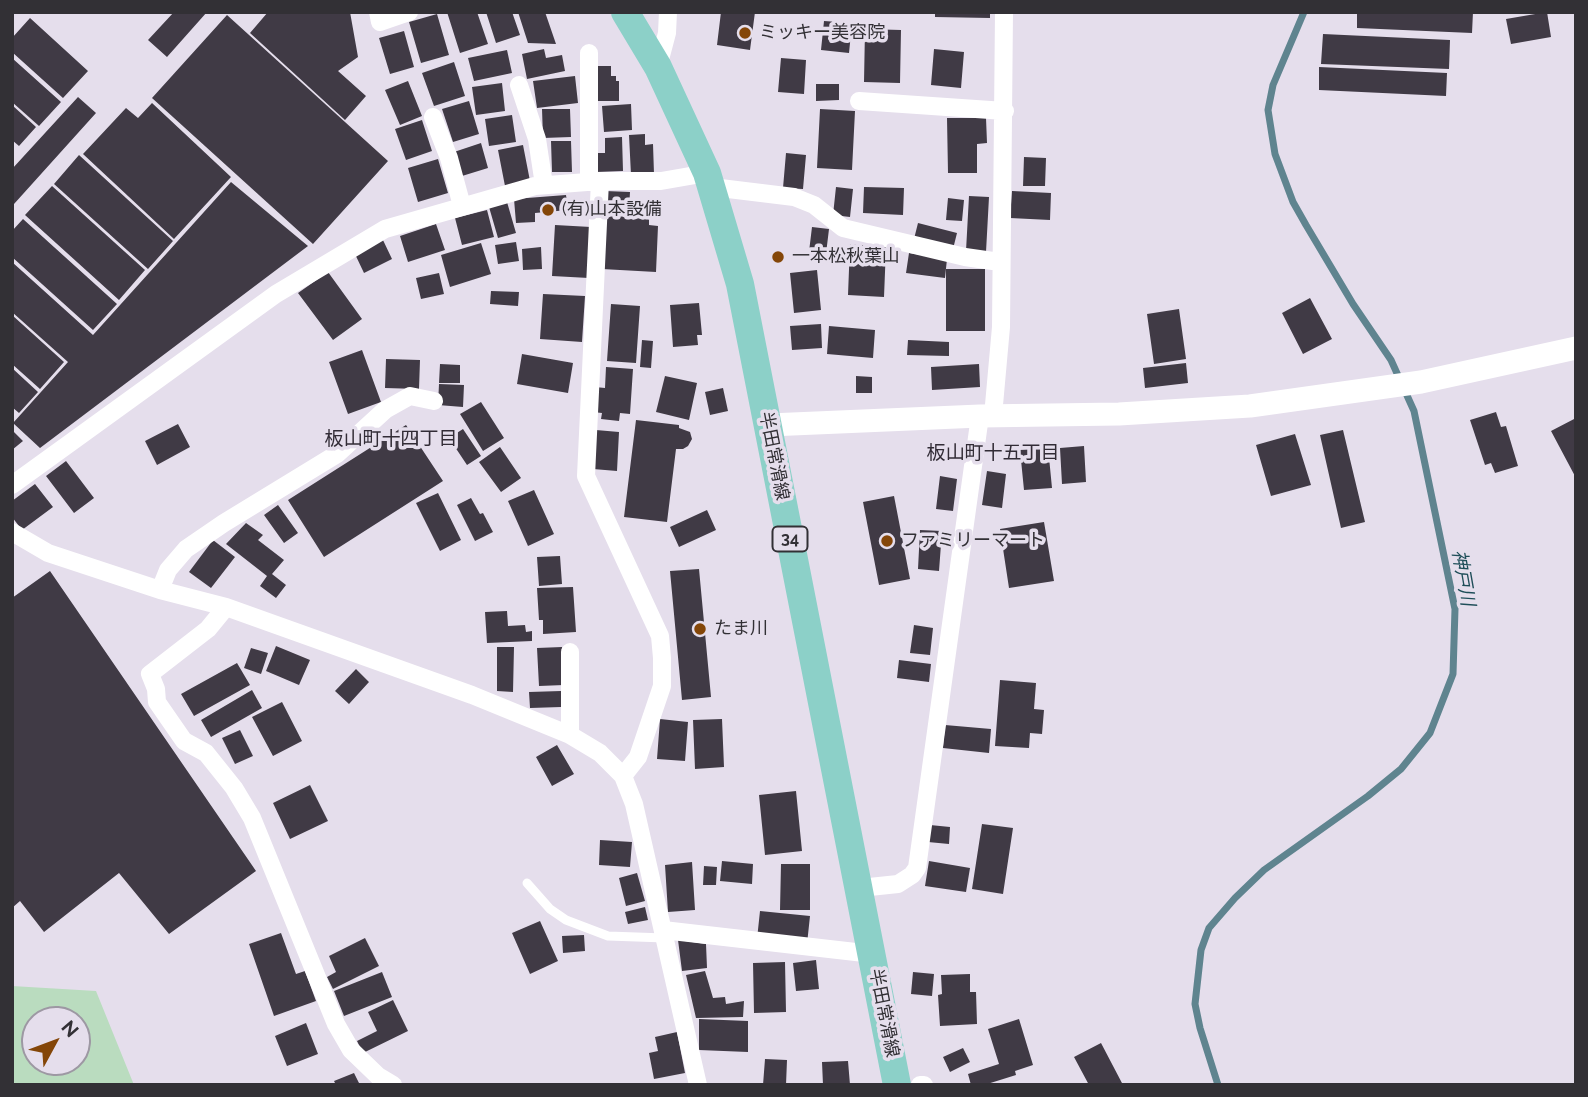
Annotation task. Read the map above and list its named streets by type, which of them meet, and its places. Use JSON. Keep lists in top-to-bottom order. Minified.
{"streets":{"main road":["半田常滑線","34"]},"districts":["板山町十四丁目","板山町十五丁目"],"water":["神戸川"],"places":["ミッキー美容院","(有)山本設備","一本松秋葉山","ファミリーマート","たま川"],"north":"top right"}
